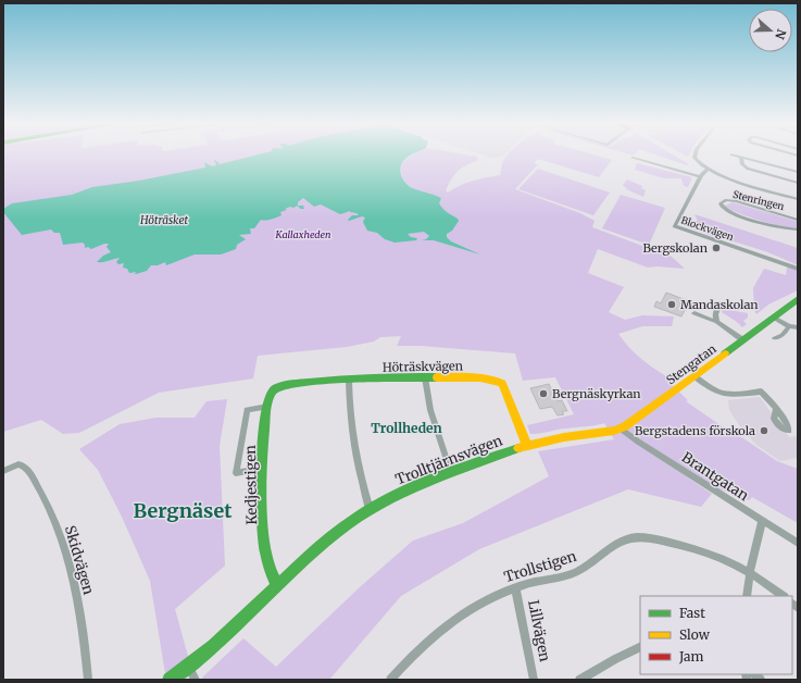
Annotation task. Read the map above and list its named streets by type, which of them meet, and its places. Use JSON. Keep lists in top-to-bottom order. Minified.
{"streets":{"street":["Stenringen","Blockvägen","Stengatan","Höträskvägen","Trolltjärnsvägen","Brantgatan","Kedjestigen","Skidvägen","Trollstigen","Lillvägen"]},"crossings":[["Stengatan","Trolltjärnsvägen"],["Stengatan","Brantgatan"],["Höträskvägen","Trolltjärnsvägen"],["Höträskvägen","Kedjestigen"],["Trolltjärnsvägen","Brantgatan"],["Trolltjärnsvägen","Kedjestigen"],["Trollstigen","Lillvägen"]],"districts":["Trollheden","Bergnäset"],"water":["Höträsket"],"parks":["Kallaxheden"],"places":["Bergskolan","Mandaskolan","Bergnäskyrkan","Bergstadens förskola"],"legend":["Fast","Slow","Jam"],"north":"right"}
